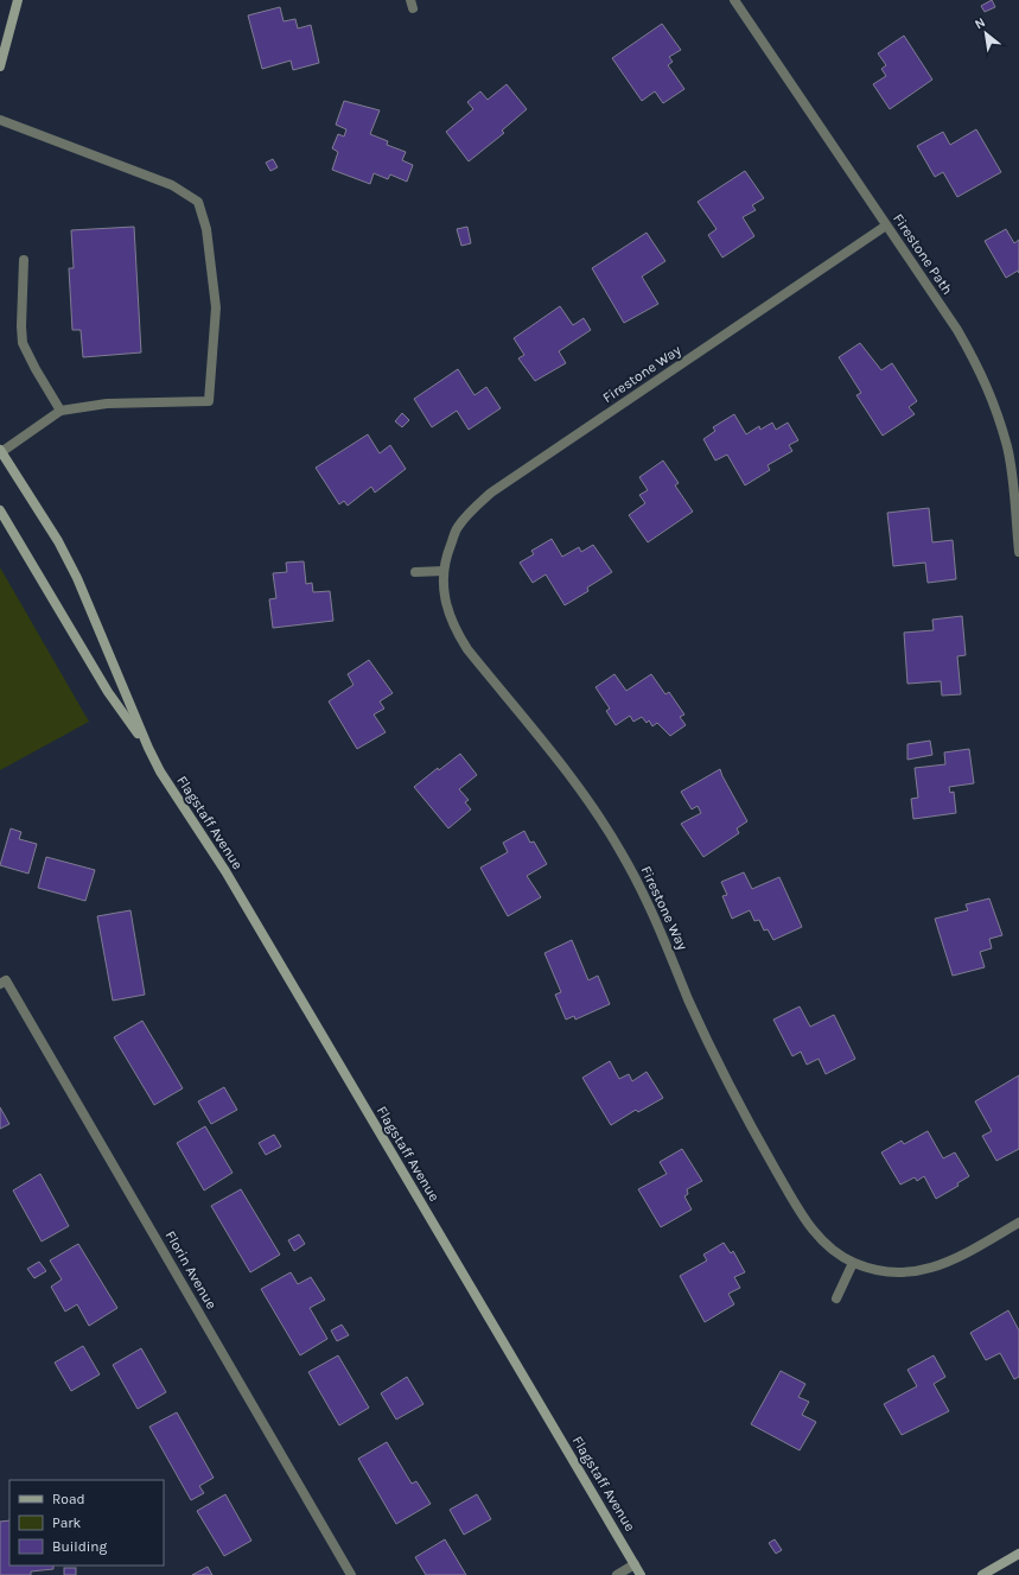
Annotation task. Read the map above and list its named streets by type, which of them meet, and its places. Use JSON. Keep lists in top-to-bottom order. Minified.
{"streets":{"street":["Firestone Path","Firestone Way","Flagstaff Avenue","Florin Avenue"]},"crossings":[["Firestone Path","Firestone Way"]],"legend":["Road","Park","Building"],"north":"top left"}
